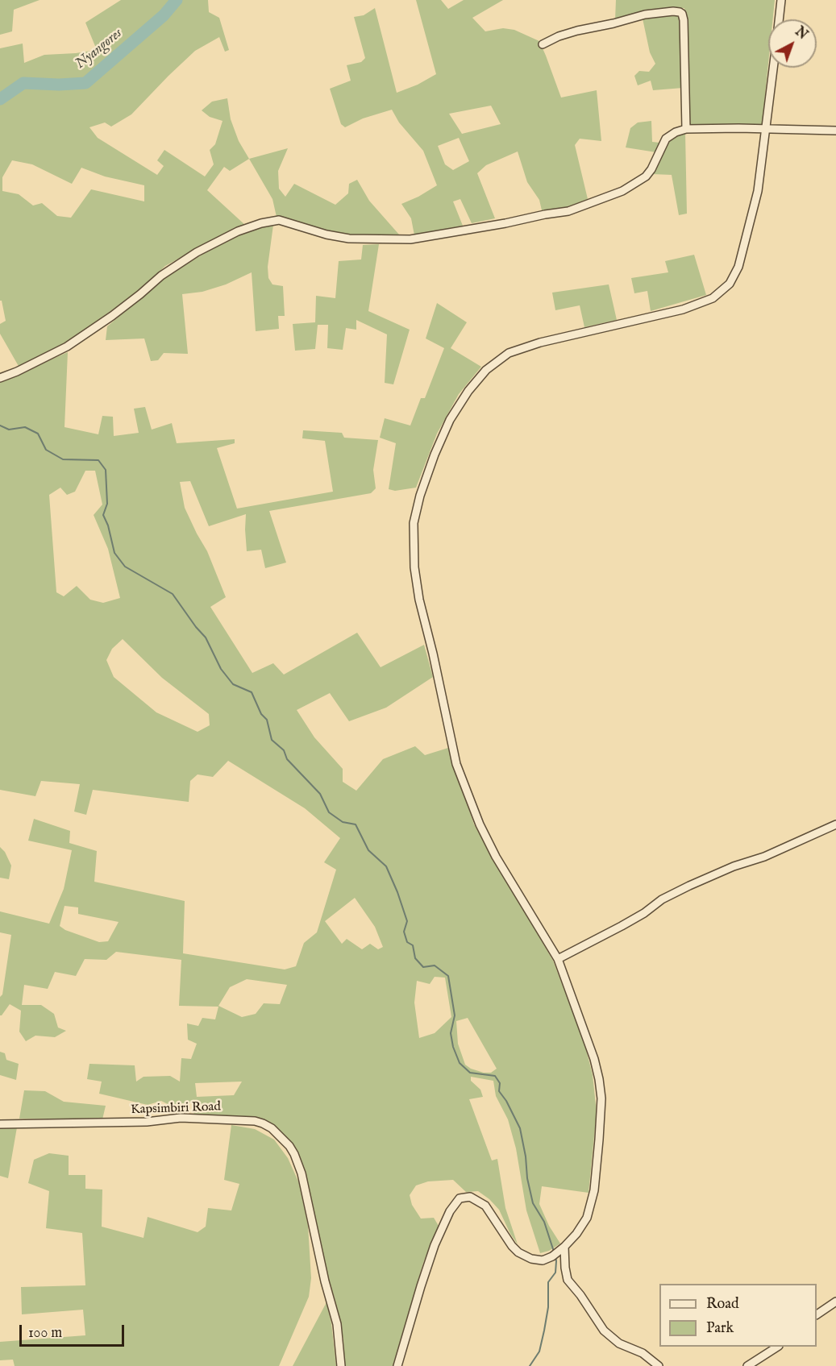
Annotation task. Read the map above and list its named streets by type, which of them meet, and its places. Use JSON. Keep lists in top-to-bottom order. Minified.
{"streets":{"street":["Kapsimbiri Road"]},"water":["Nyangores"],"legend":["Road","Park"],"scale_bar":"100 m","north":"top right"}
